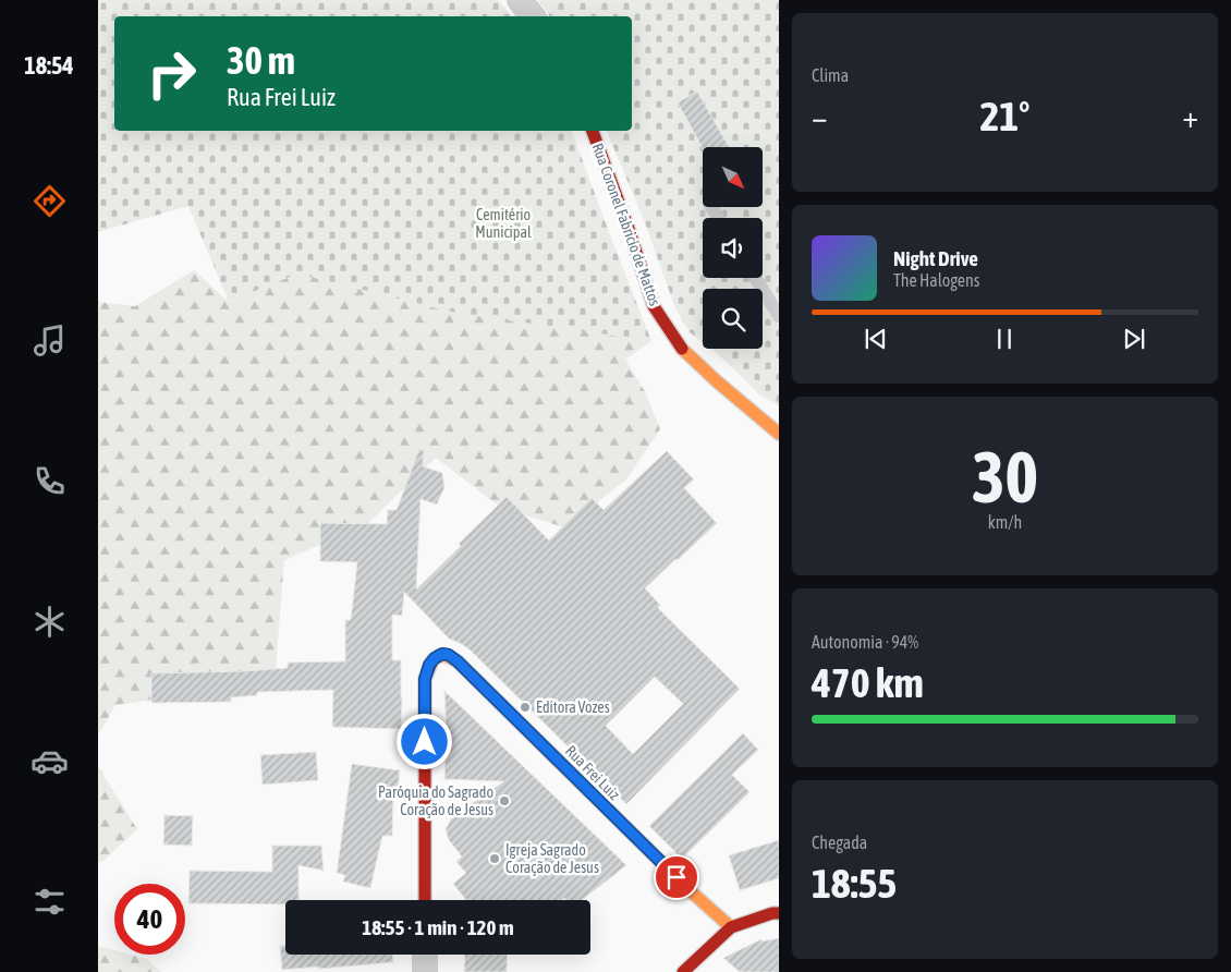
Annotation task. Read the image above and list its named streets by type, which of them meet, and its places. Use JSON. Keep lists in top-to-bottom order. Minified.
{"streets":{"street":["Rua Coronel Fabricio de Mattos","Rua Frei Luiz"]},"parks":["Cemitério Municipal"],"places":["Editora Vozes","Paróquia do Sagrado Coração de Jesus","Igreja Sagrado Coração de Jesus"],"north":"bottom right","page":{"tabs":"18:54","tile":["Clima",["30","km/h"],["Autonomia · 94%","470 km"],["Chegada","18:55"]],"turn":["30 m","Rua Frei Luiz"],"heat":["−","21°","+"],"song":["Night Drive","The Halogens"],"limit":"40","trip":"18:55 · 1 min · 120 m"}}
